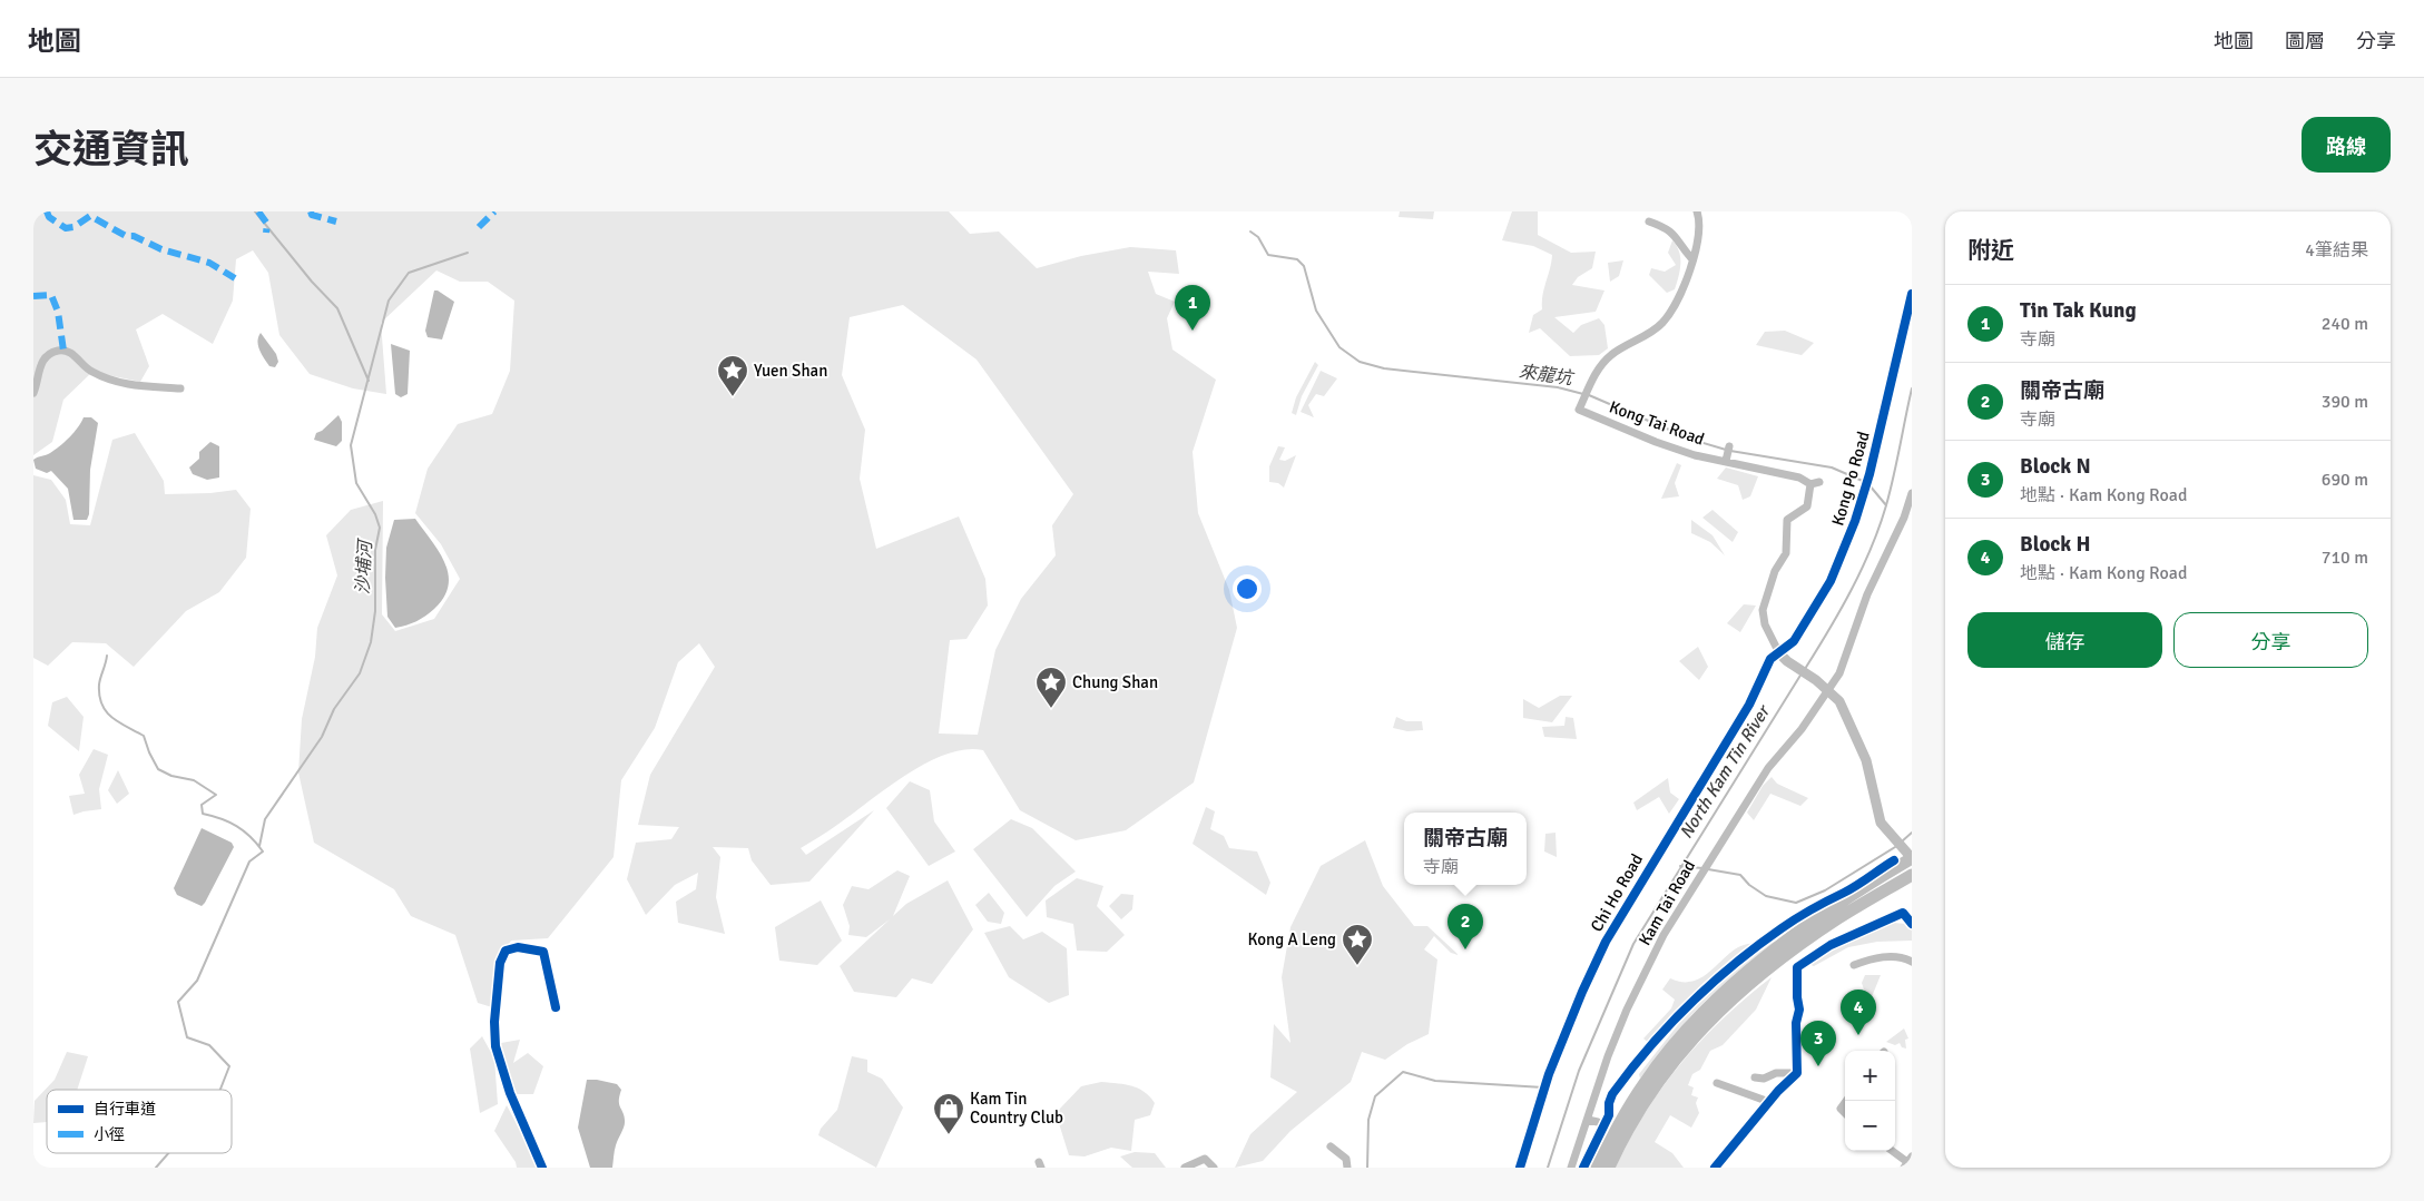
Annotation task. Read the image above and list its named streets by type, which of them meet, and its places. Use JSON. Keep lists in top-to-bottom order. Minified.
{"streets":{"street":["Kong Tai Road","Kong Po Road","Chi Ho Road","Kam Tai Road"]},"crossings":[["Kong Po Road","Chi Ho Road"]],"water":["來龍坑","沙埔河","North Kam Tin River"],"places":{"place":["Yuen Shan","Chung Shan","Kong A Leng"],"shop":["Kam Tin Country Club"]},"legend":["自行車道","小徑"],"page":{"header":"地圖","nav":["地圖","圖層","分享"],"title":"交通資訊","buttons":["路線",["儲存","分享"]],"heading":["附近","4筆結果"],"list":[{"mark":"1","name":"Tin Tak Kung","note":"寺廟","value":"240 m"},{"mark":"2","name":"關帝古廟","note":"寺廟","value":"390 m"},{"mark":"3","name":"Block N","note":"地點 · Kam Kong Road","value":"690 m"},{"mark":"4","name":"Block H","note":"地點 · Kam Kong Road","value":"710 m"}],"pins":["1","2","4","3"],"popup":["關帝古廟","寺廟"],"map_buttons":["+","−"]}}
